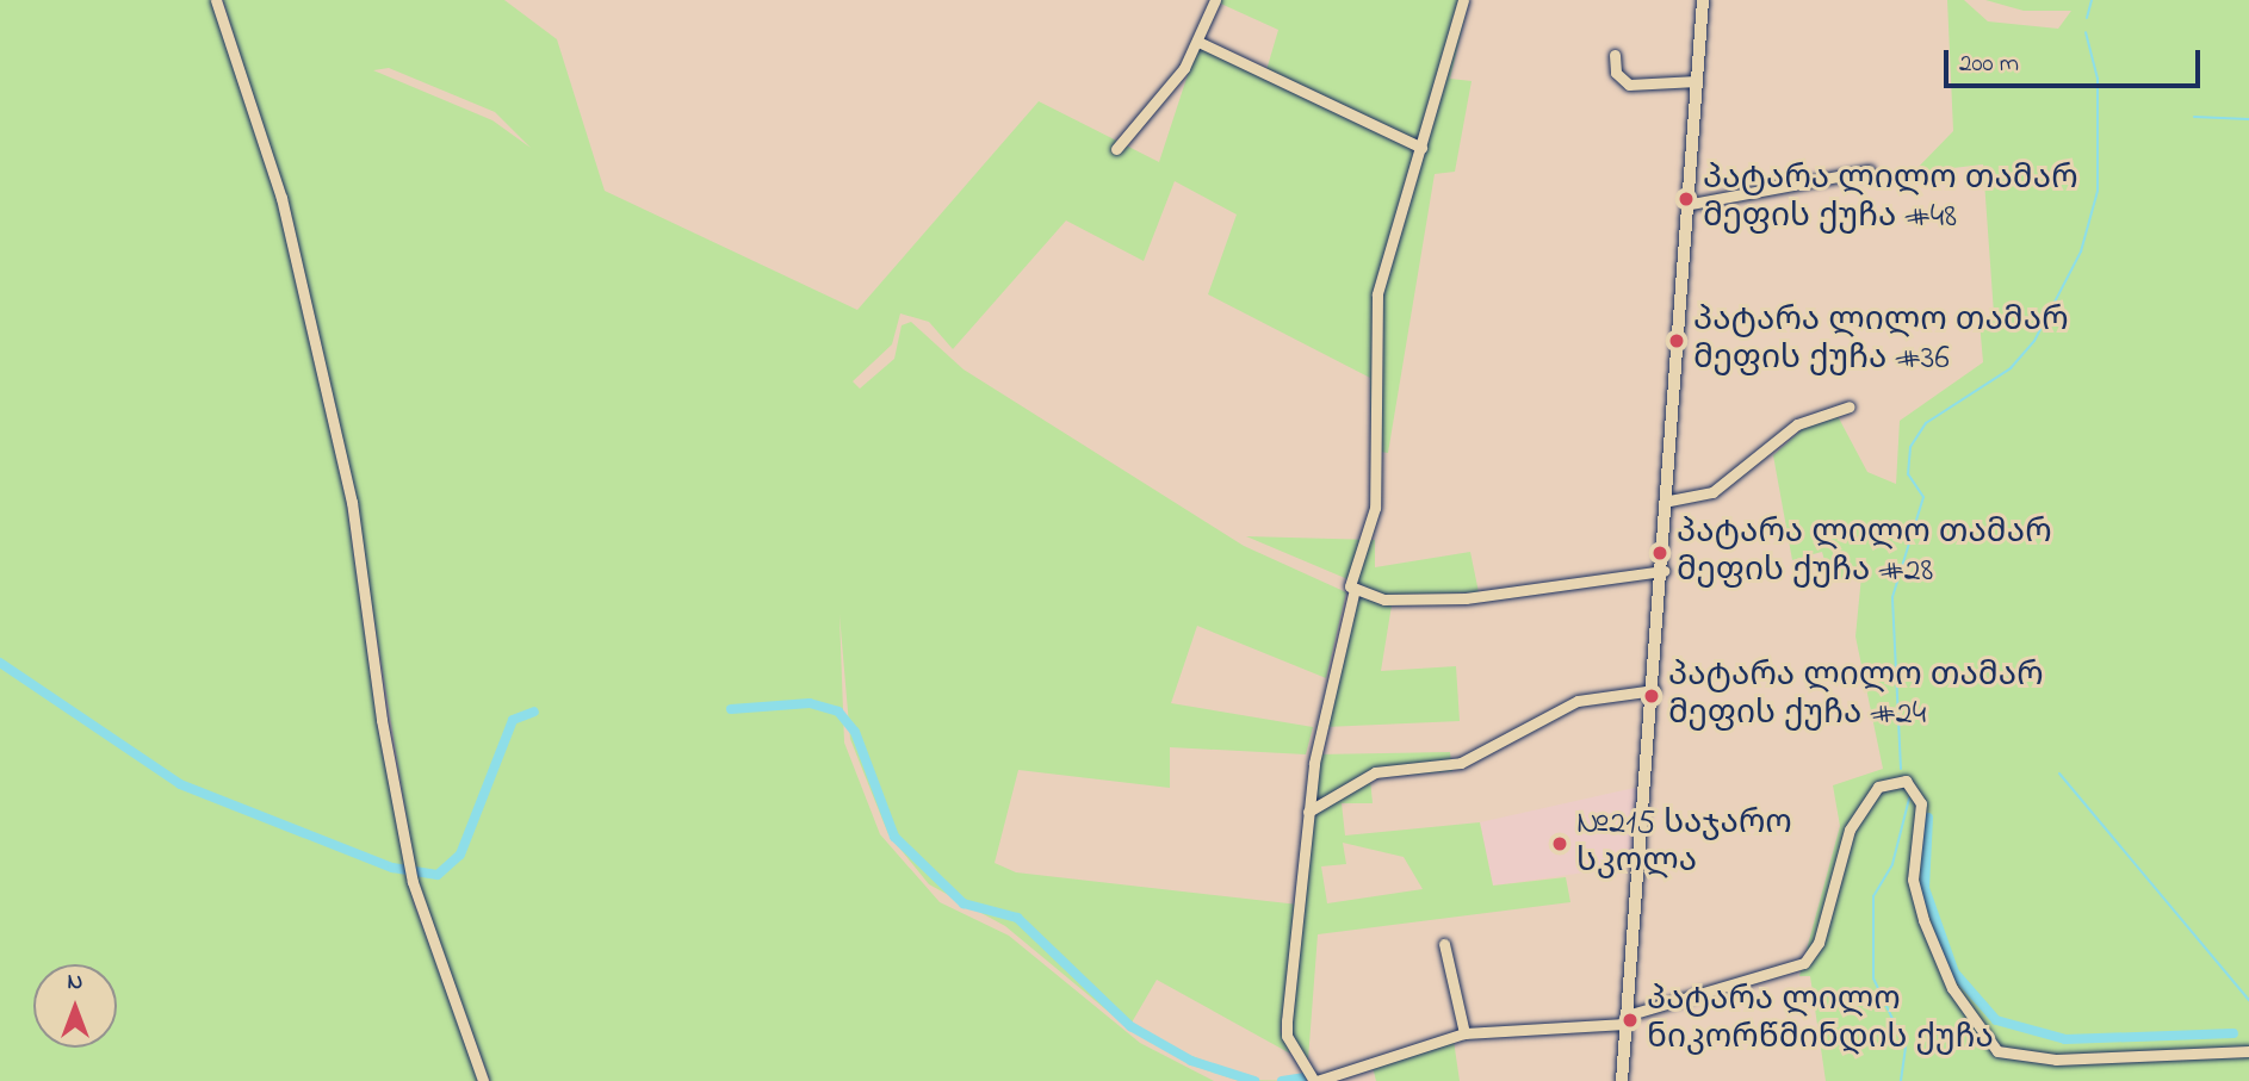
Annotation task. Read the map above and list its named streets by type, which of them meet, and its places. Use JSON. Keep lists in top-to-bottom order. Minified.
{"places":["პატარა ლილო თამარ მეფის ქუჩა #48","პატარა ლილო თამარ მეფის ქუჩა #36","პატარა ლილო თამარ მეფის ქუჩა #28","პატარა ლილო თამარ მეფის ქუჩა #24","№215 საჯარო სკოლა","პატარა ლილო ნიკორწმინდის ქუჩა"],"scale_bar":"200 m","north":"top"}
